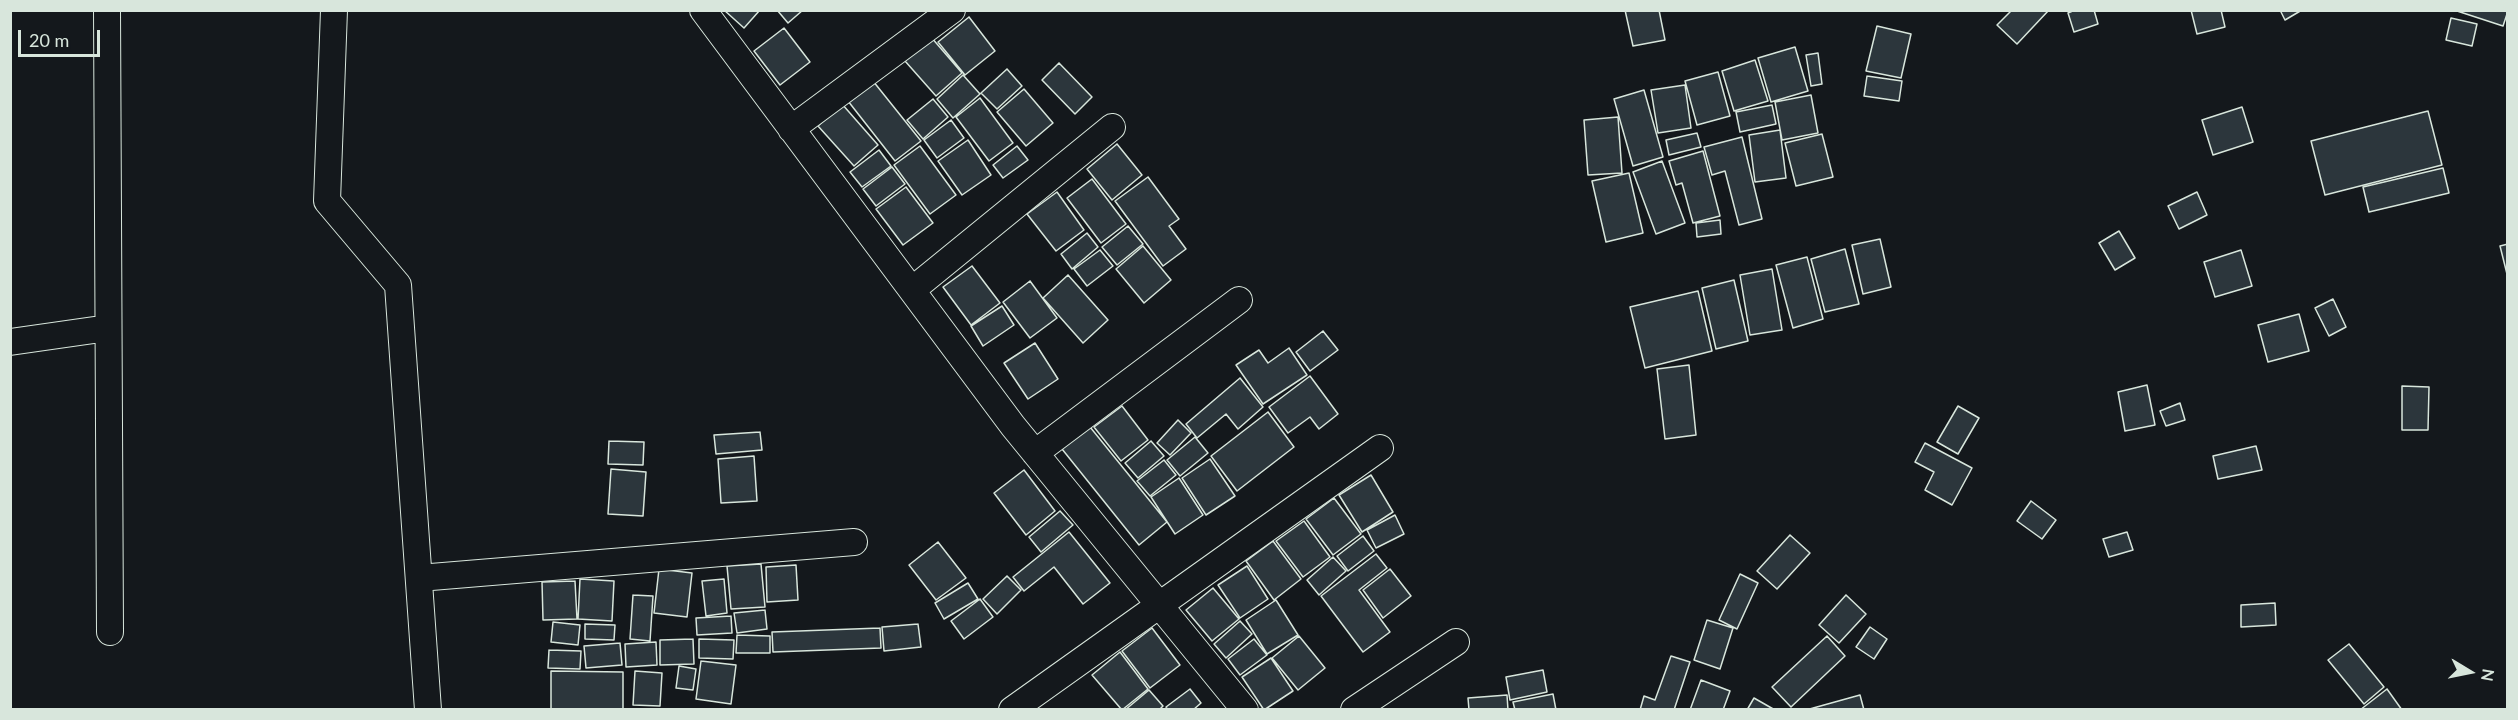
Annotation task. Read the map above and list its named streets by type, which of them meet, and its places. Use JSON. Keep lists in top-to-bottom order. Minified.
{"scale_bar":"20 m","north":"right"}
